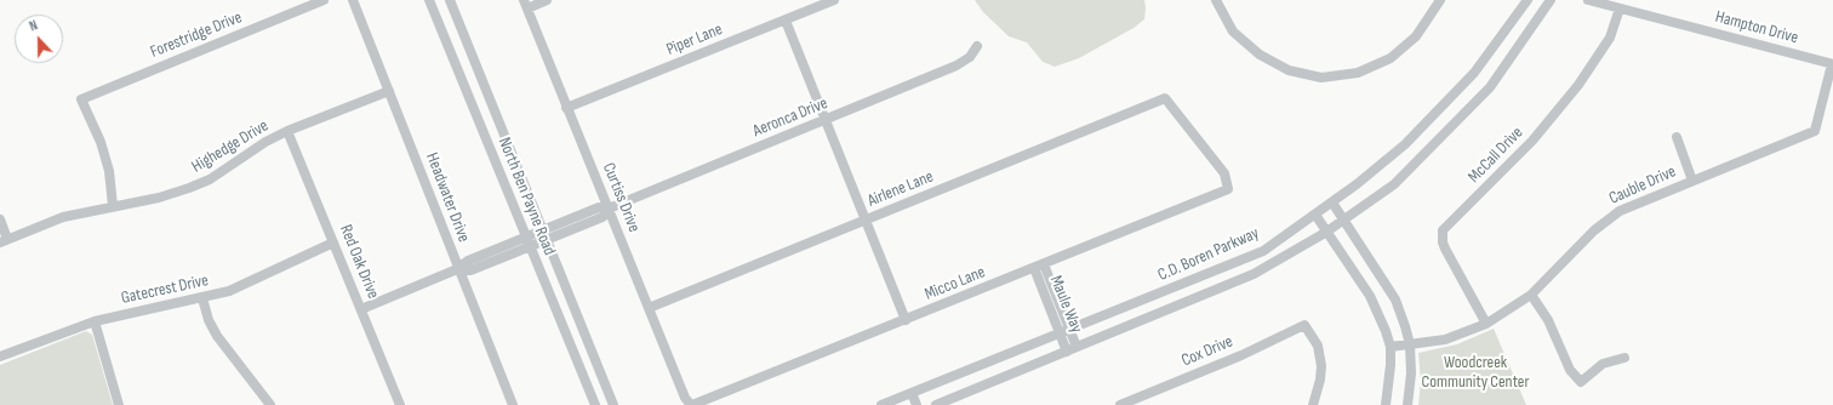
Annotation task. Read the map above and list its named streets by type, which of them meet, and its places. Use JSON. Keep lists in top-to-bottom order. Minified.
{"streets":{"street":["Hampton Drive","Forestridge Drive","Piper Lane","Aeronca Drive","Highedge Drive","McCall Drive","Cauble Drive","Airlene Lane","North Ben Payne Road","Headwater Drive","Curtiss Drive","C.D. Boren Parkway","Red Oak Drive","Micco Lane","Gatecrest Drive","Maule Way","Cox Drive"]},"crossings":[["Hampton Drive","McCall Drive"],["Hampton Drive","Cauble Drive"],["Forestridge Drive","Highedge Drive"],["Piper Lane","Curtiss Drive"],["Aeronca Drive","North Ben Payne Road"],["Aeronca Drive","Headwater Drive"],["Aeronca Drive","Curtiss Drive"],["Aeronca Drive","Red Oak Drive"],["Highedge Drive","Headwater Drive"],["Highedge Drive","Red Oak Drive"],["McCall Drive","Cauble Drive"],["Airlene Lane","Curtiss Drive"],["Airlene Lane","Micco Lane"],["Curtiss Drive","Micco Lane"],["C.D. Boren Parkway","Maule Way"],["Red Oak Drive","Gatecrest Drive"],["Micco Lane","Maule Way"]],"parks":["Woodcreek Community Center"],"north":"top"}
